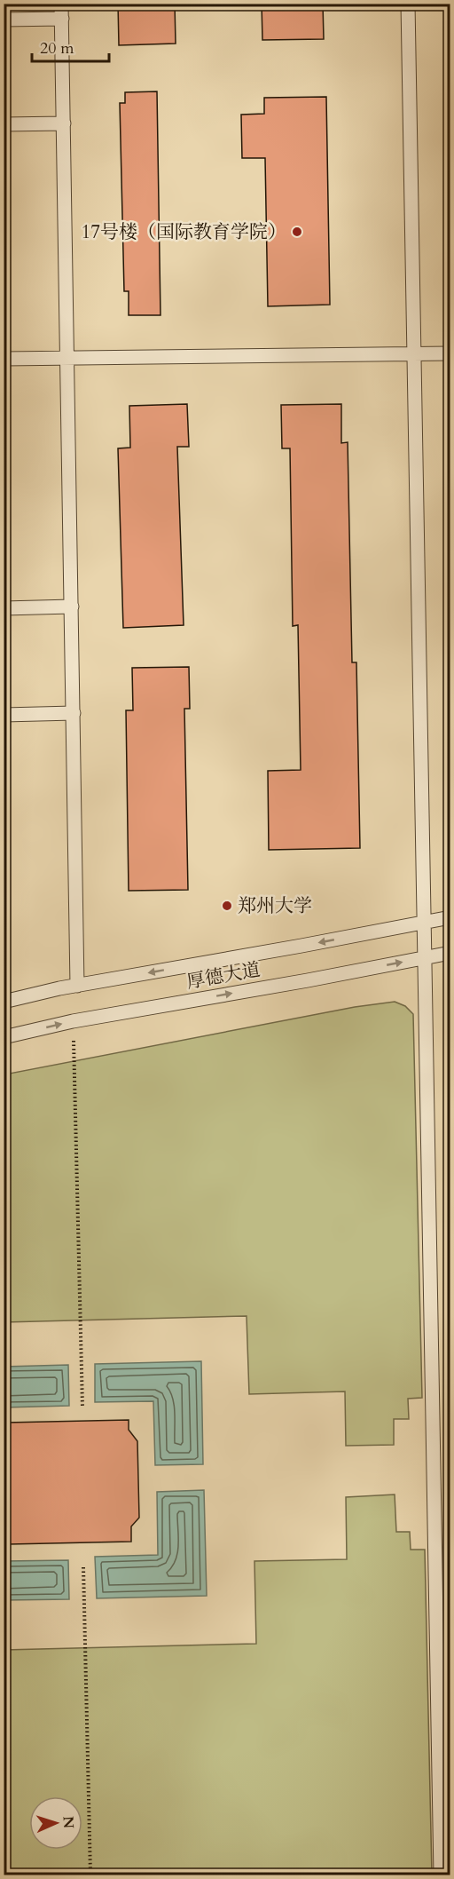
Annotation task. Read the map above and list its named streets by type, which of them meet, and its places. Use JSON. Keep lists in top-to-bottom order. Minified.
{"streets":{"lane":["厚德大道"]},"places":["17号楼（国际教育学院）","郑州大学"],"scale_bar":"20 m","north":"right"}
